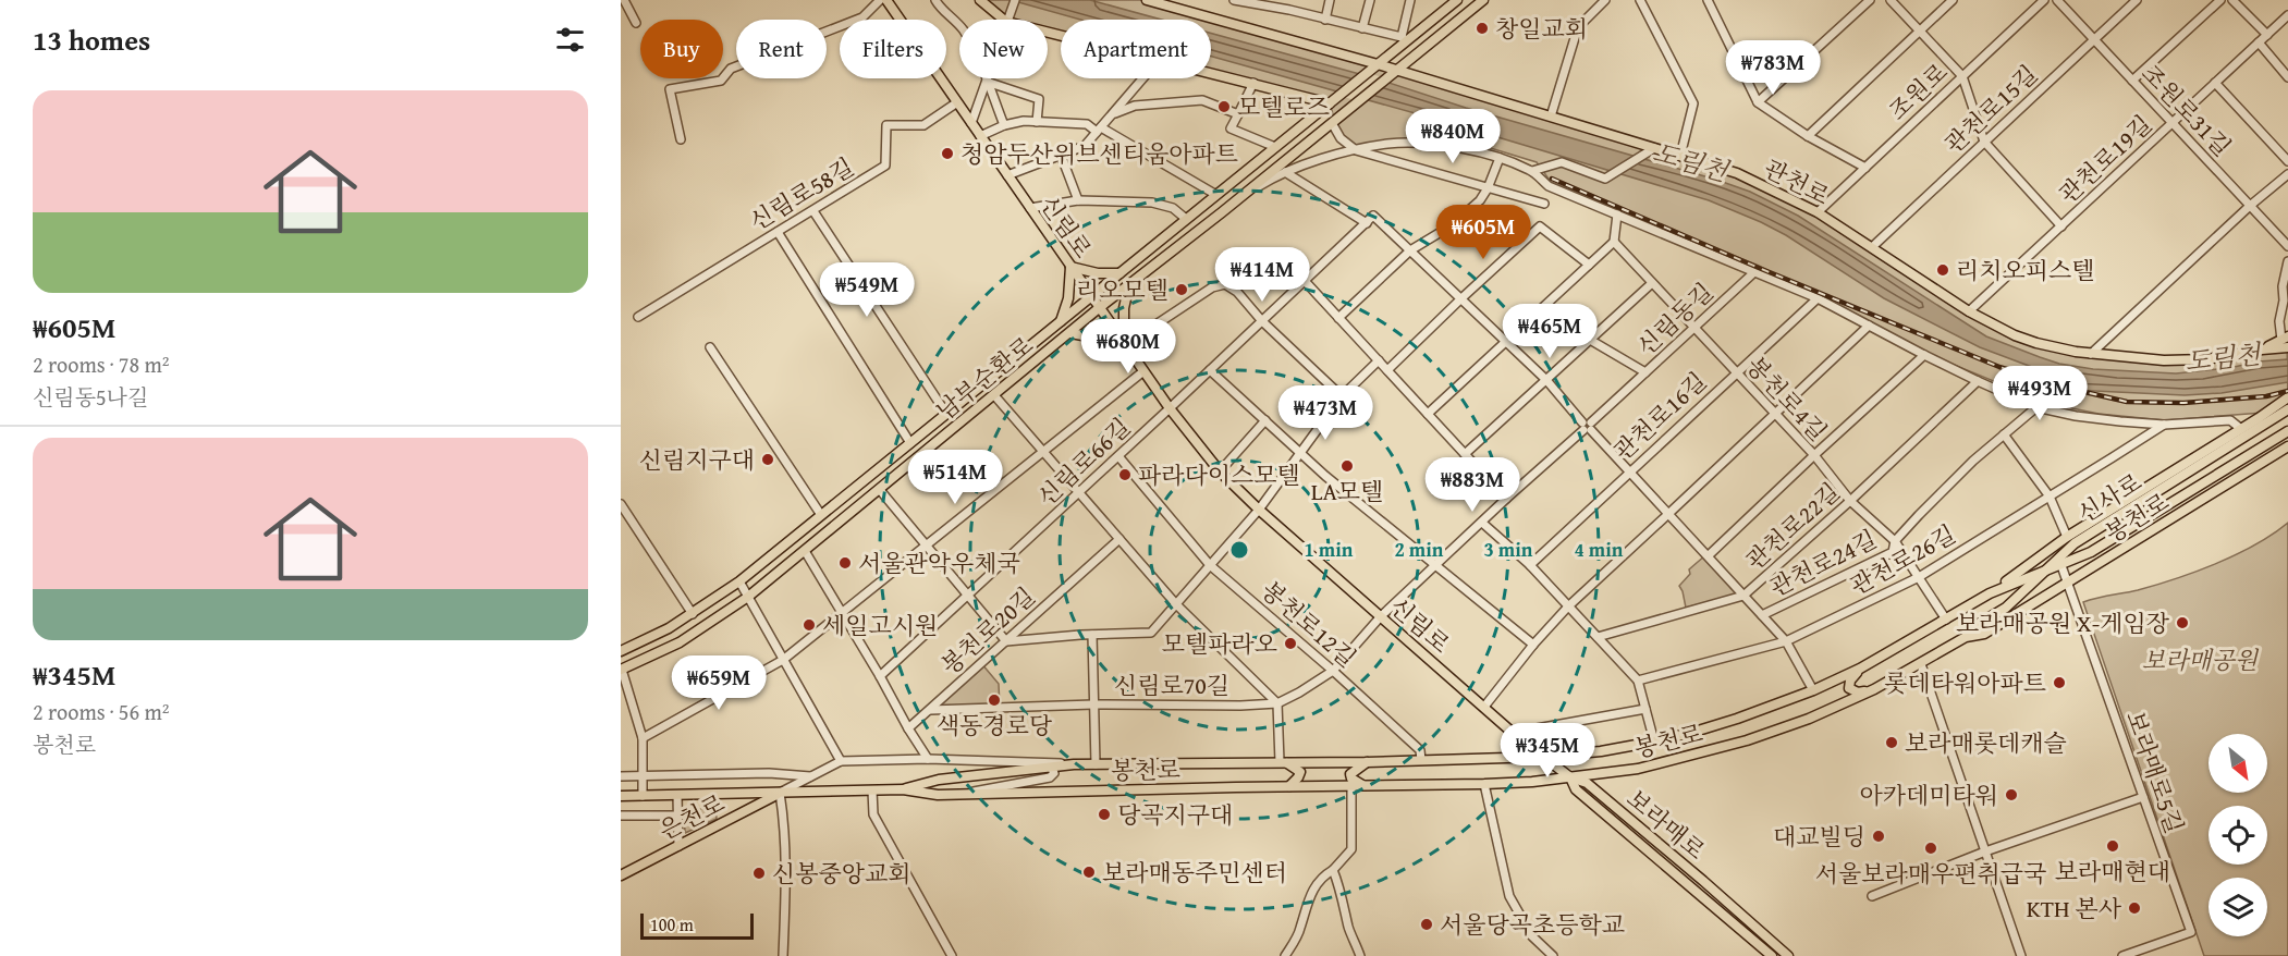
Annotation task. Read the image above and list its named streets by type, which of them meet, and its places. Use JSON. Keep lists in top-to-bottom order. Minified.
{"streets":{"main road":["관천로","신림로","남부순환로","신사로","봉천로","은천로","보라매로"],"street":["조원로","관천로15길","조원로31길","관천로19길","신림로58길","신림동길","봉천로4길","관천로16길","신림로66길","관천로22길","관천로26길","관천로24길","봉천로12길","봉천로20길","신림로70길","보라매로5길"]},"crossings":[["조원로","관천로"],["관천로15길","조원로31길"],["관천로15길","관천로"],["조원로31길","관천로19길"],["관천로19길","관천로"],["관천로","남부순환로"],["신림로58길","신림로"],["신림로","신림동길"],["신림로","남부순환로"],["신림로","신림로66길"],["신림로","봉천로"],["신림로","신림로70길"],["신림로","보라매로"],["신림동길","봉천로4길"],["신림동길","신림로70길"],["남부순환로","봉천로"],["봉천로4길","관천로16길"],["봉천로4길","봉천로"],["봉천로4길","관천로22길"],["봉천로4길","관천로26길"],["봉천로4길","관천로24길"],["신림로66길","봉천로12길"],["신사로","봉천로"],["신사로","보라매로5길"],["봉천로","봉천로12길"],["봉천로","보라매로5길"],["봉천로","은천로"],["봉천로","보라매로"],["봉천로12길","신림로70길"],["봉천로20길","신림로70길"]],"water":["도림천"],"parks":["보라매공원"],"places":["창일교회","모텔로즈","청암두산위브센티움아파트","리치오피스텔","리오모텔","신림지구대","LA모텔","파라다이스모텔","서울관악우체국","보라매공원 X-게임장","세일고시원","모텔파라오","롯데타워아파트","색동경로당","보라매롯데캐슬","아카데미타워","당곡지구대","대교빌딩","보라매현대","서울보라매우편취급국","보라매동주민센터","신봉중앙교회","KTH 본사","서울당곡초등학교"],"scale_bar":"100 m","north":"bottom right","page":{"heading":"13 homes","chip":["Buy","Rent","Filters","New","Apartment"],"price":["₩783M","₩840M","₩605M","₩414M","₩549M","₩465M","₩680M","₩493M","₩473M","₩514M","₩883M","₩659M","₩345M"],"list":[{"name":"₩605M","note":"2 rooms · 78 m² · 신림동5나길"},{"name":"₩345M","note":"2 rooms · 56 m² · 봉천로"}],"scale":"100 m"},"rings":["1 min","2 min","3 min","4 min"]}
